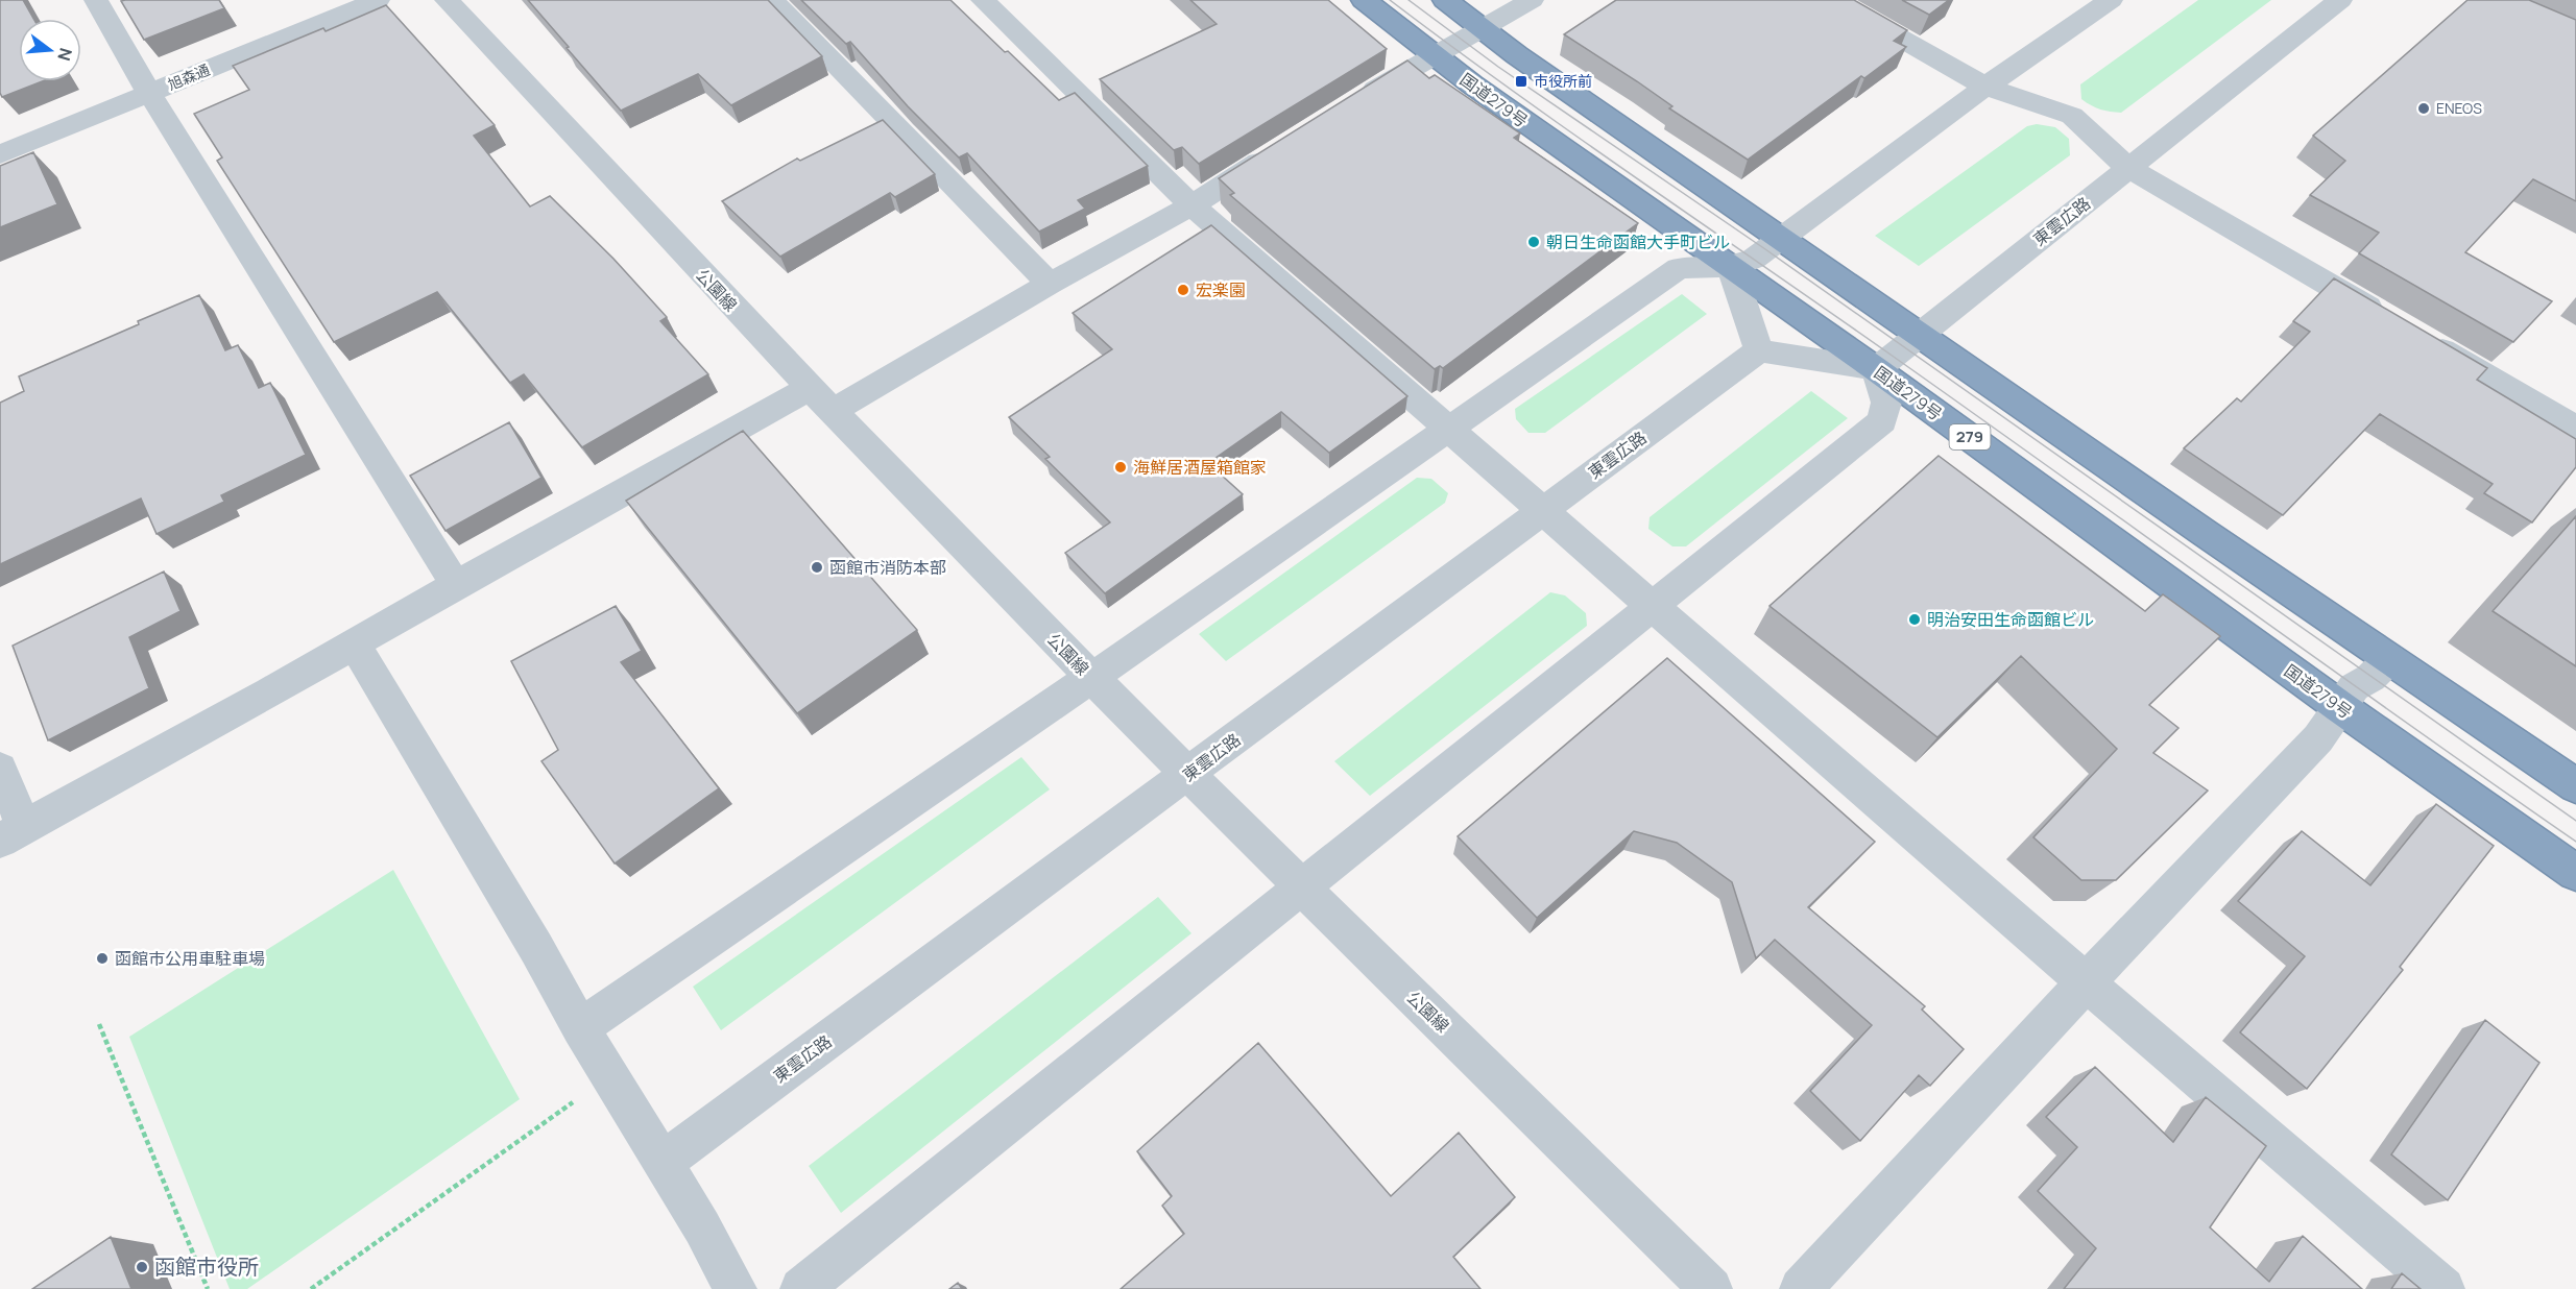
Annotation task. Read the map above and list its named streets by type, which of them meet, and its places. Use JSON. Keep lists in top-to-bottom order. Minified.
{"streets":{"highway":["国道279号","279"],"street":["旭森通","東雲広路","公園線"]},"crossings":[["国道279号","東雲広路"],["東雲広路","公園線"]],"places":{"transit":["市役所前"],"other":["ENEOS","朝日生命函館大手町ビル","宏楽園","海鮮居酒屋箱館家","函館市消防本部","明治安田生命函館ビル","函館市公用車駐車場","函館市役所"]},"north":"right"}
